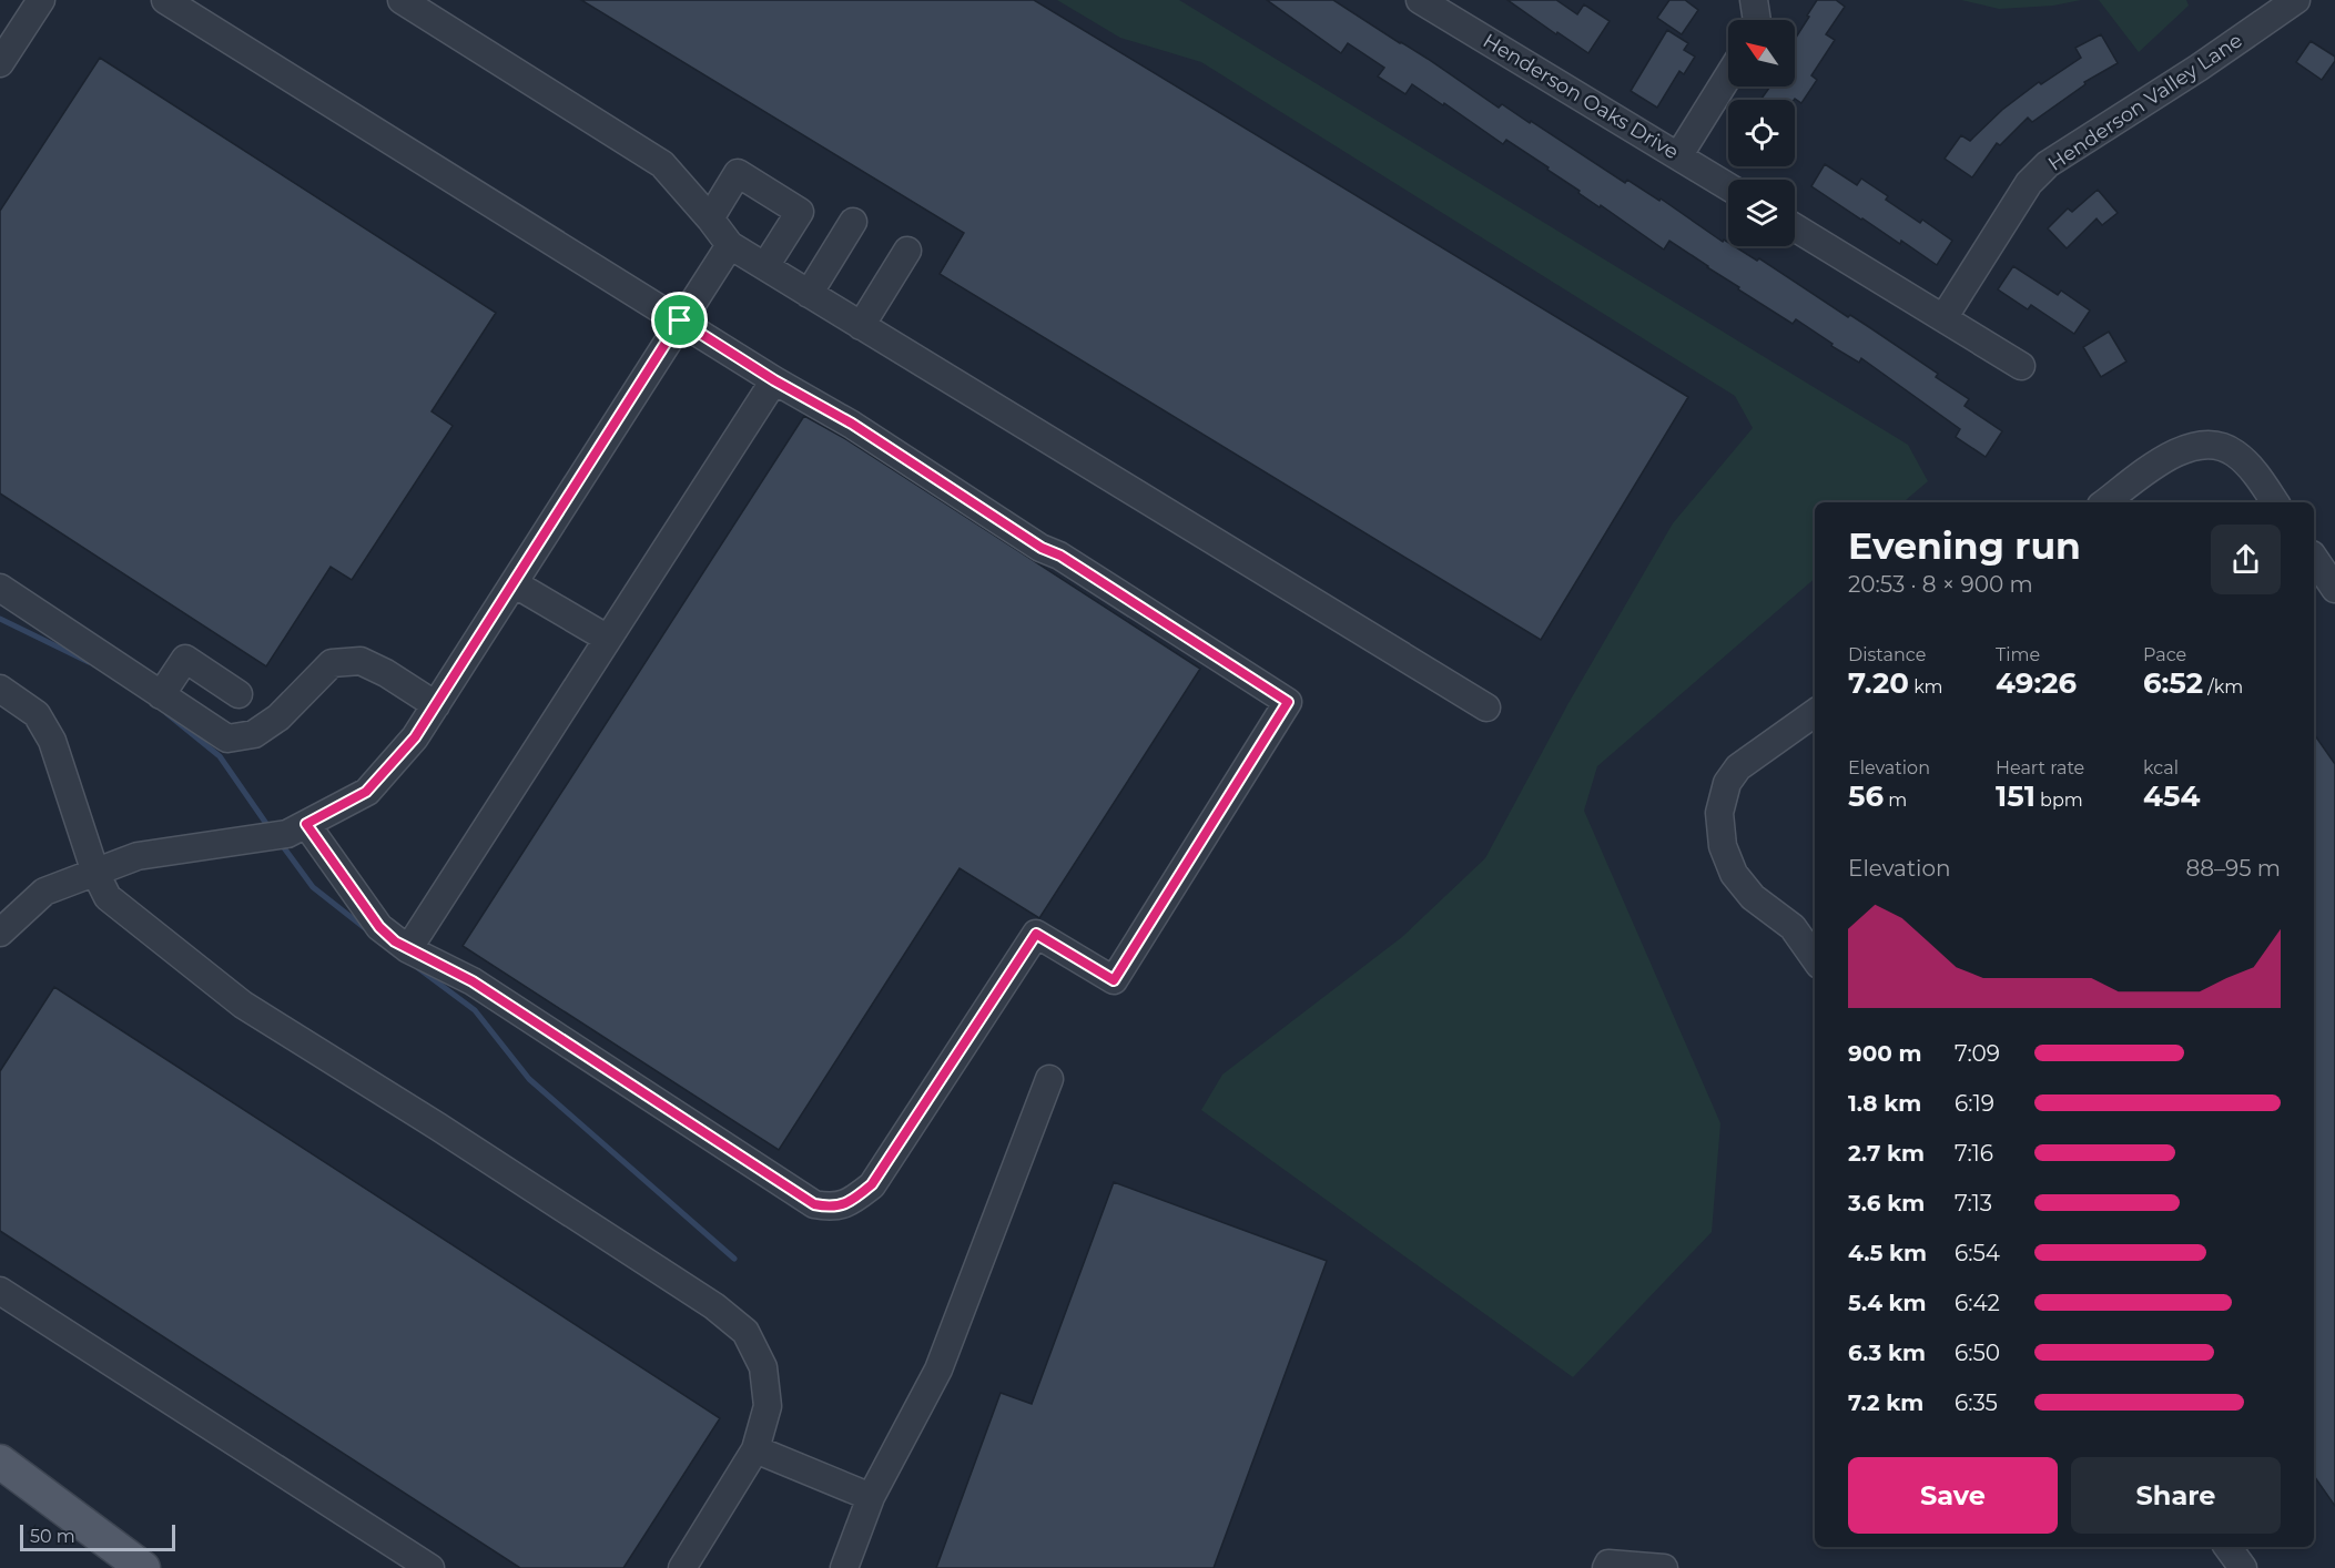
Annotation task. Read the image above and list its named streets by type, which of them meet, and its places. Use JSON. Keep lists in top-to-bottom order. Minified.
{"streets":{"street":["Henderson Oaks Drive","Henderson Valley Lane"]},"scale_bar":"50 m","north":"top left","page":{"heading":["Evening run","20:53 · 8 × 900 m"],"stats":[["Distance","7.20 km"],["Time","49:26"],["Pace","6:52 /km"],["Elevation","56 m"],["Heart rate","151 bpm"],["kcal","454"]],"chart":["Elevation","88–95 m"],"list":[{"name":"900 m","note":"7:09"},{"name":"1.8 km","note":"6:19"},{"name":"2.7 km","note":"7:16"},{"name":"3.6 km","note":"7:13"},{"name":"4.5 km","note":"6:54"},{"name":"5.4 km","note":"6:42"},{"name":"6.3 km","note":"6:50"},{"name":"7.2 km","note":"6:35"}],"buttons":["Save","Share"],"scale":"50 m"}}
